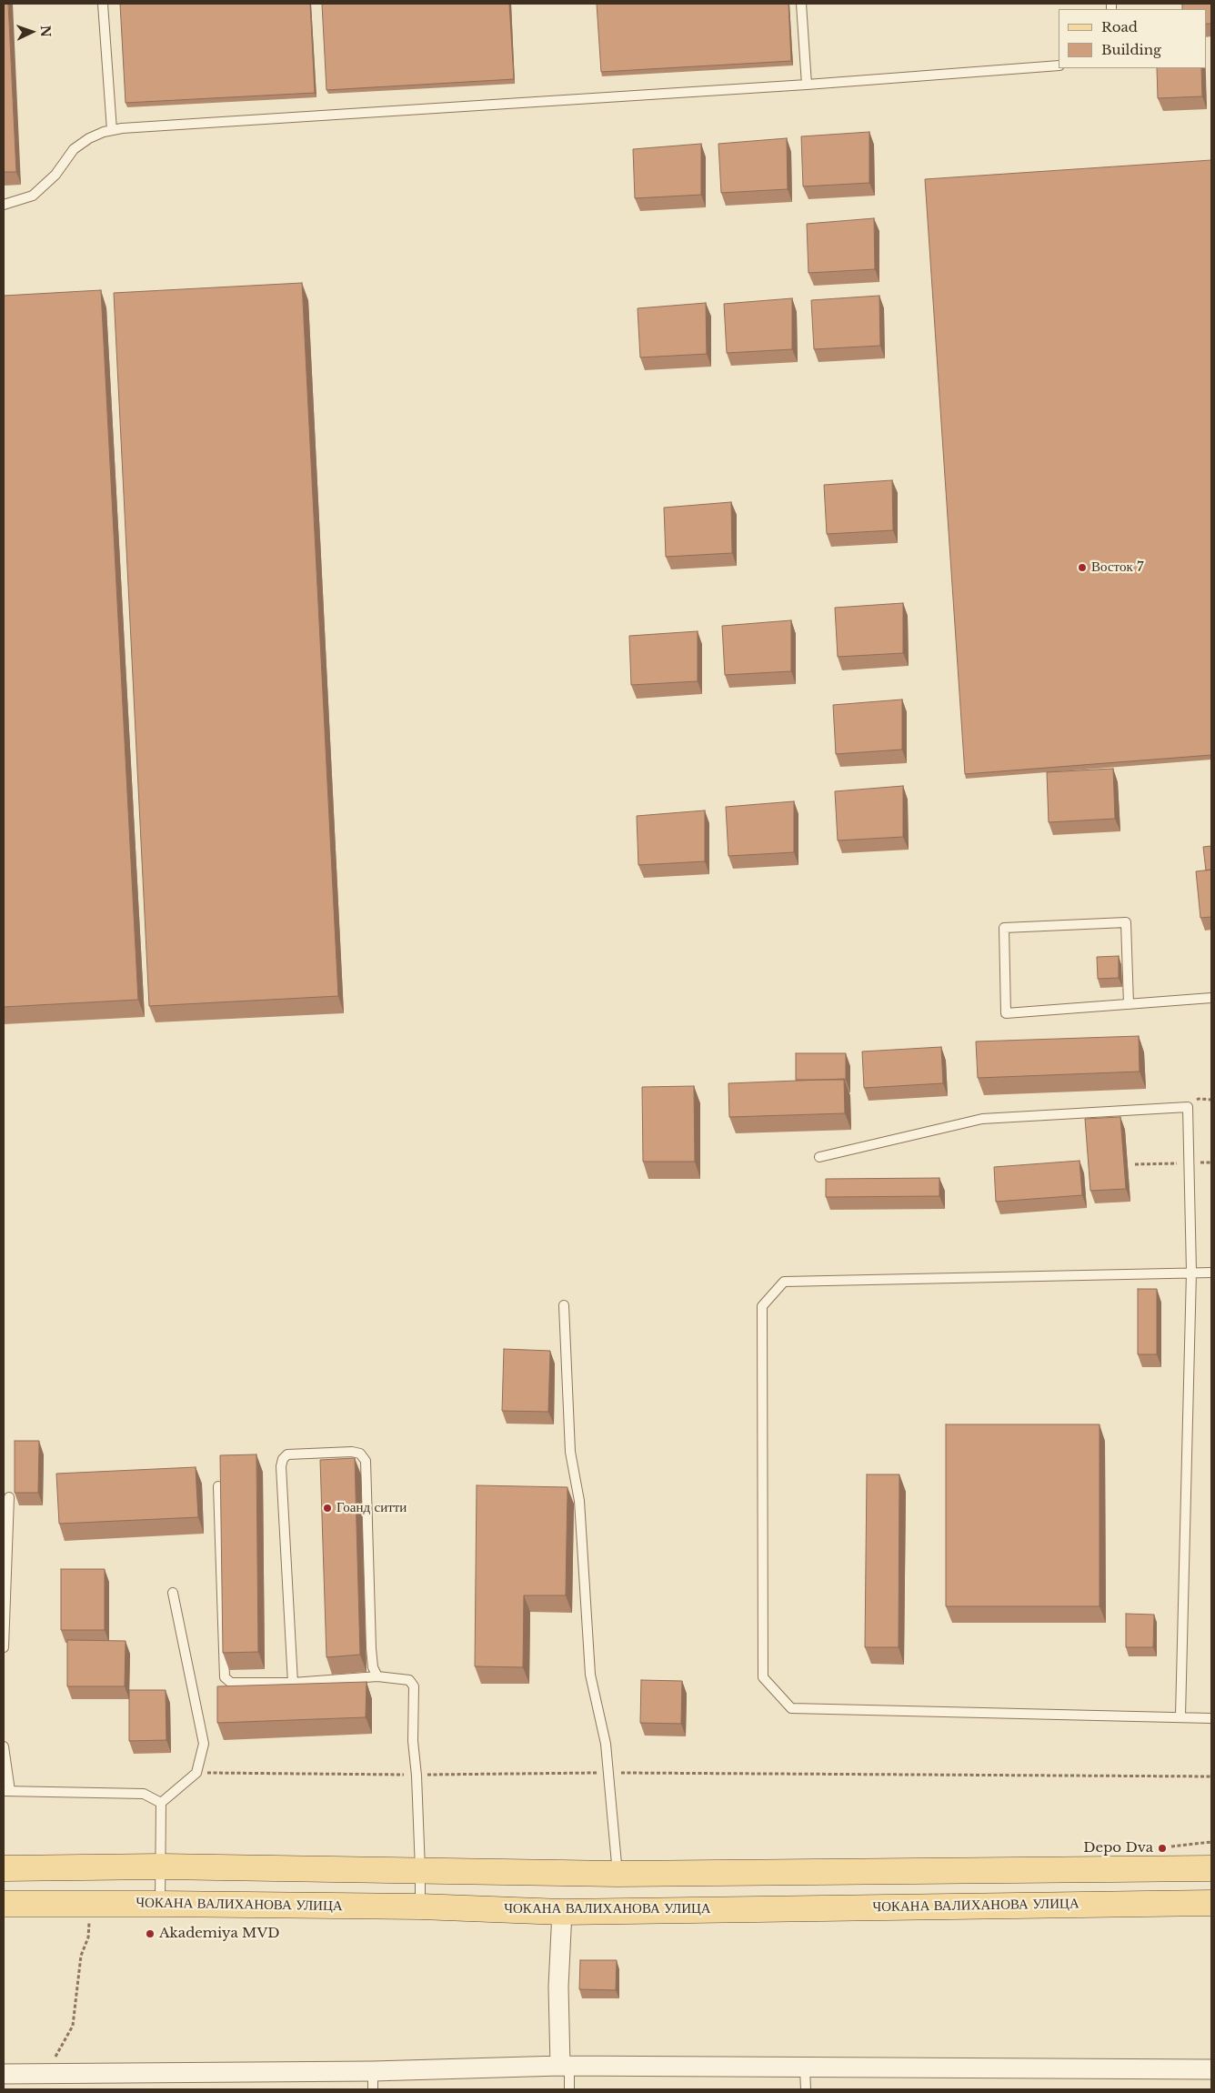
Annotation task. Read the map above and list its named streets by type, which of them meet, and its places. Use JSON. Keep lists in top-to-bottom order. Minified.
{"streets":{"main road":["ЧОКАНА ВАЛИХАНОВА УЛИЦА"]},"places":["Восток 7","Гоанд ситти","Depo Dva","Akademiya MVD"],"legend":["Road","Building"],"north":"right"}
